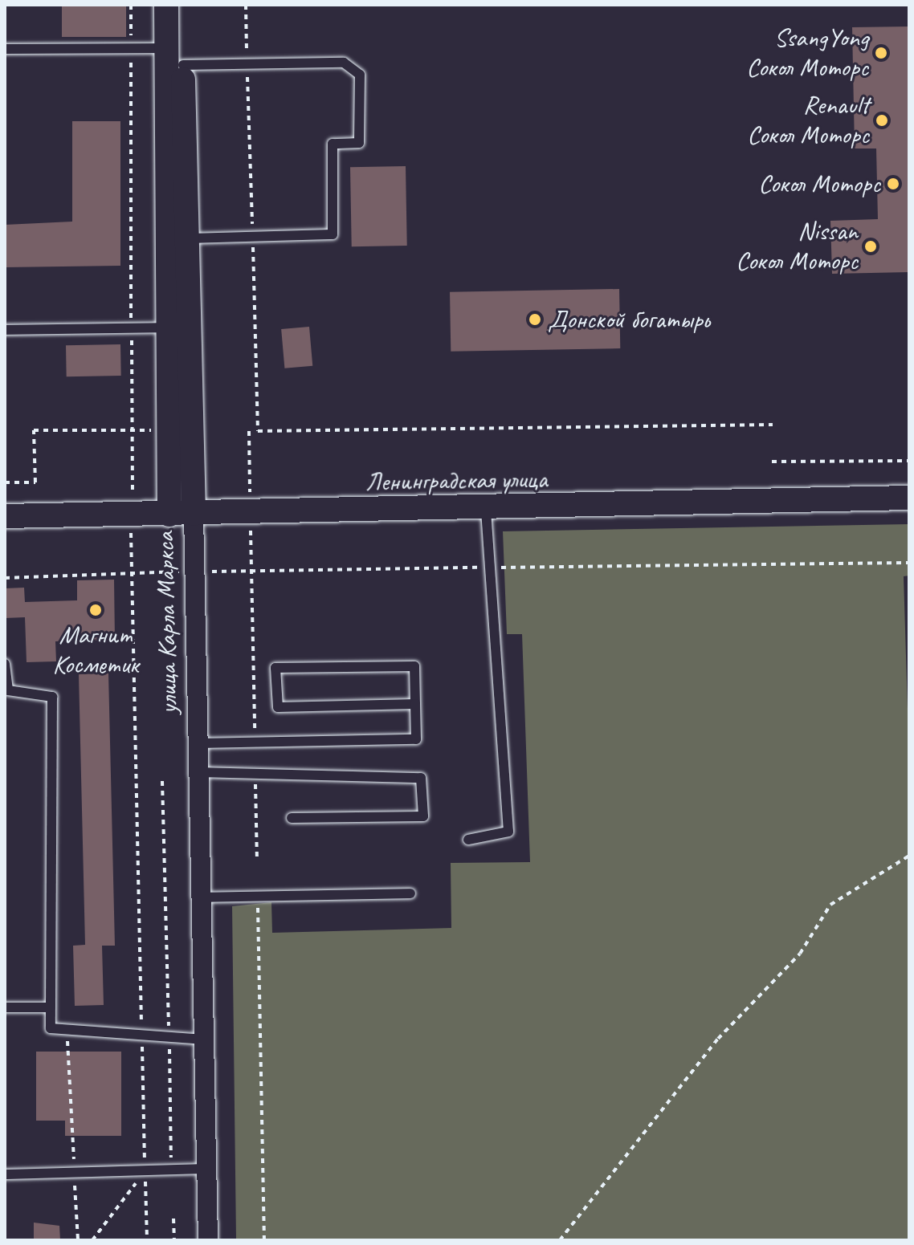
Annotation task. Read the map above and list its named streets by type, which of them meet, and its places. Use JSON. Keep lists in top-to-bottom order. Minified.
{"streets":{"street":["Ленинградская улица","улица Карла Маркса"]},"crossings":[["Ленинградская улица","улица Карла Маркса"]],"places":["SsangYong Сокол Моторс","Renault Сокол Моторс","Сокол Моторс","Nissan Сокол Моторс","Донской богатырь","Магнит Косметик"]}
